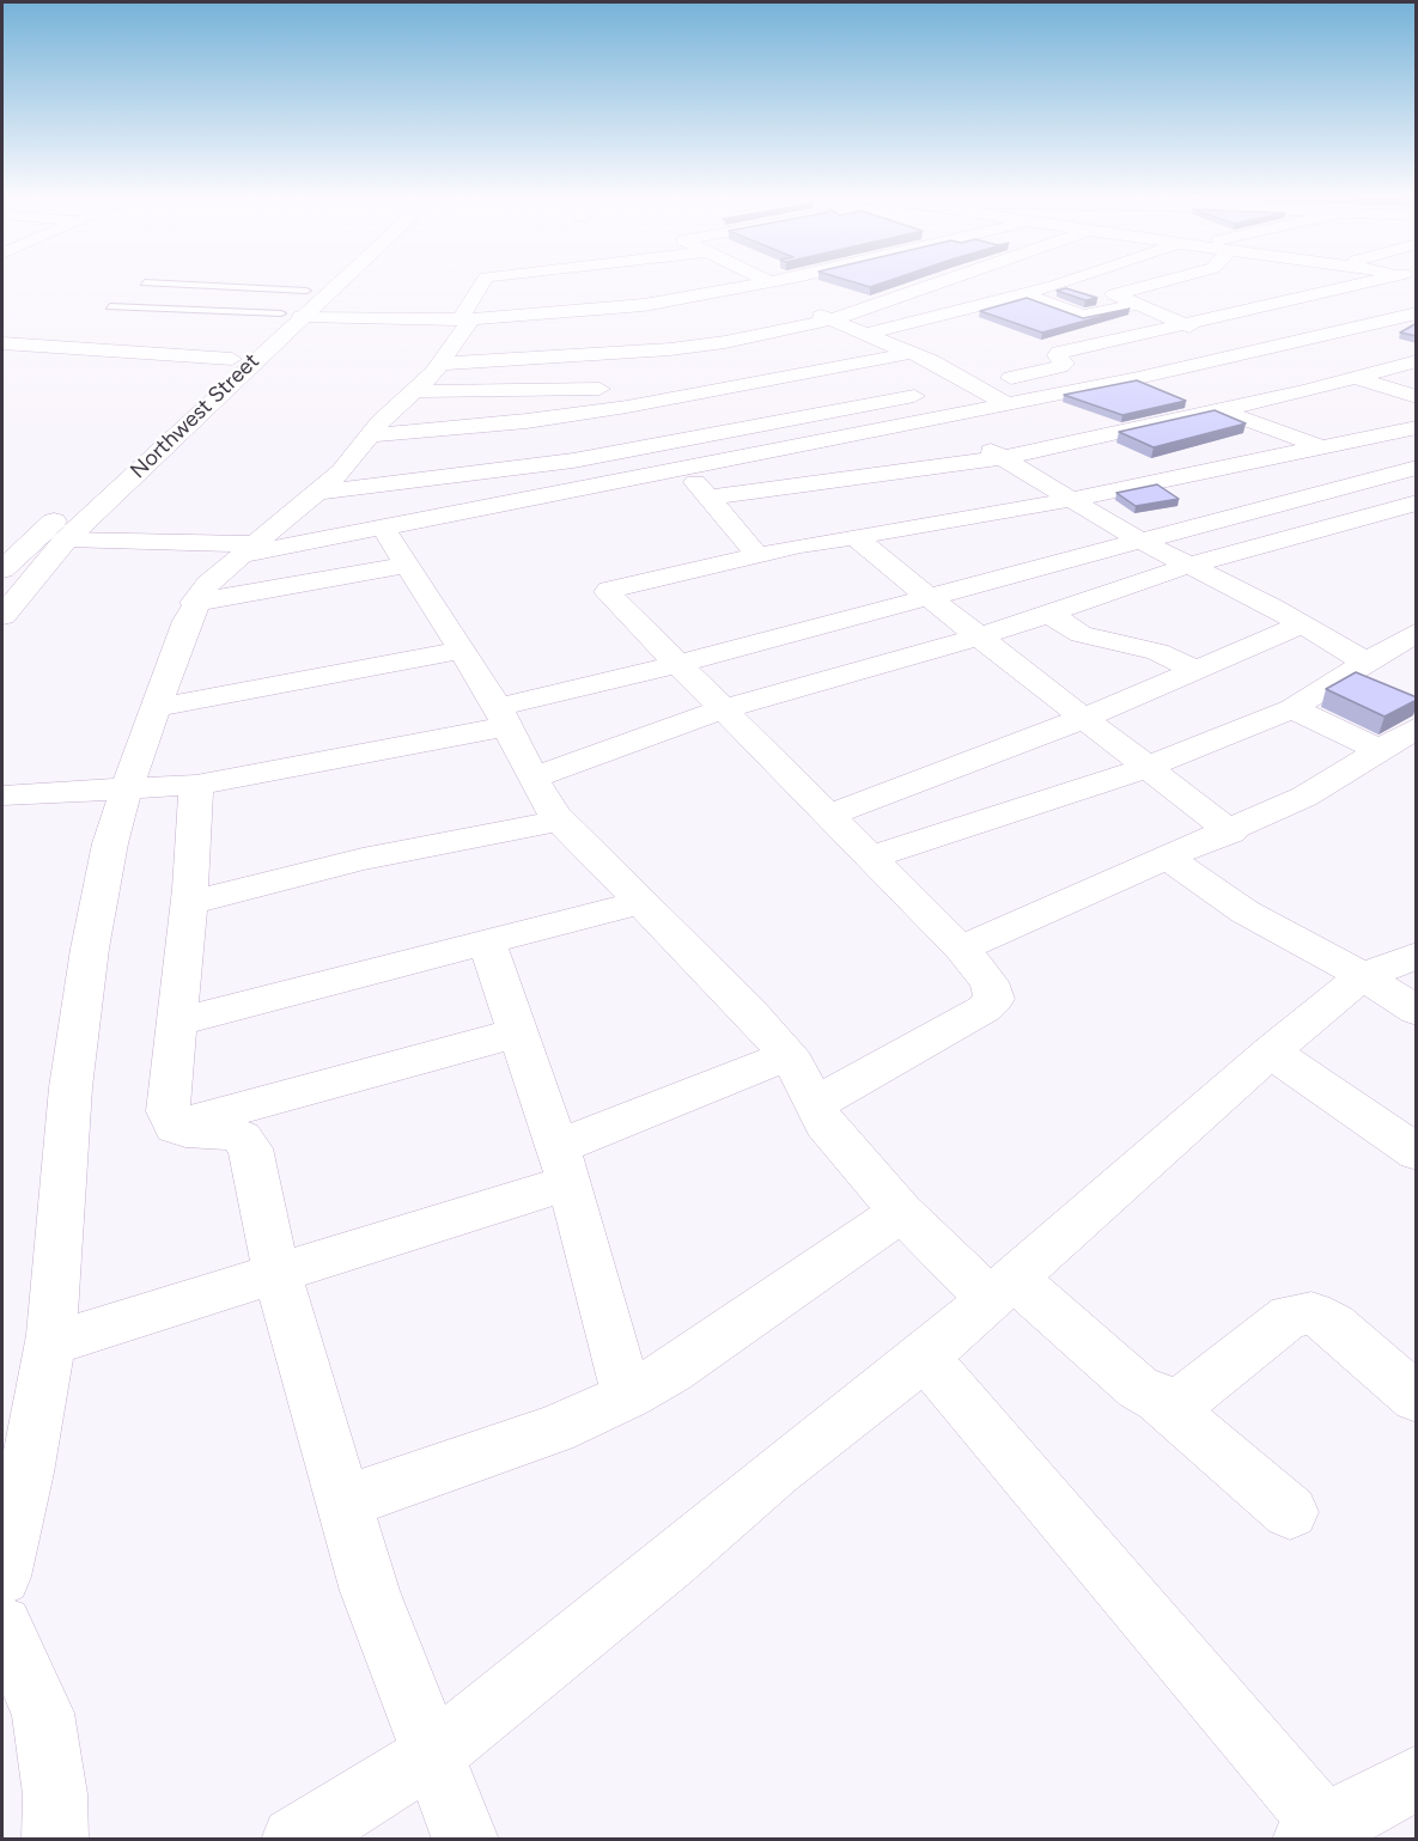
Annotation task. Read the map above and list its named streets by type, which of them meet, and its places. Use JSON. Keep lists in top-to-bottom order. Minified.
{"streets":{"main road":["Northwest Street"]}}
